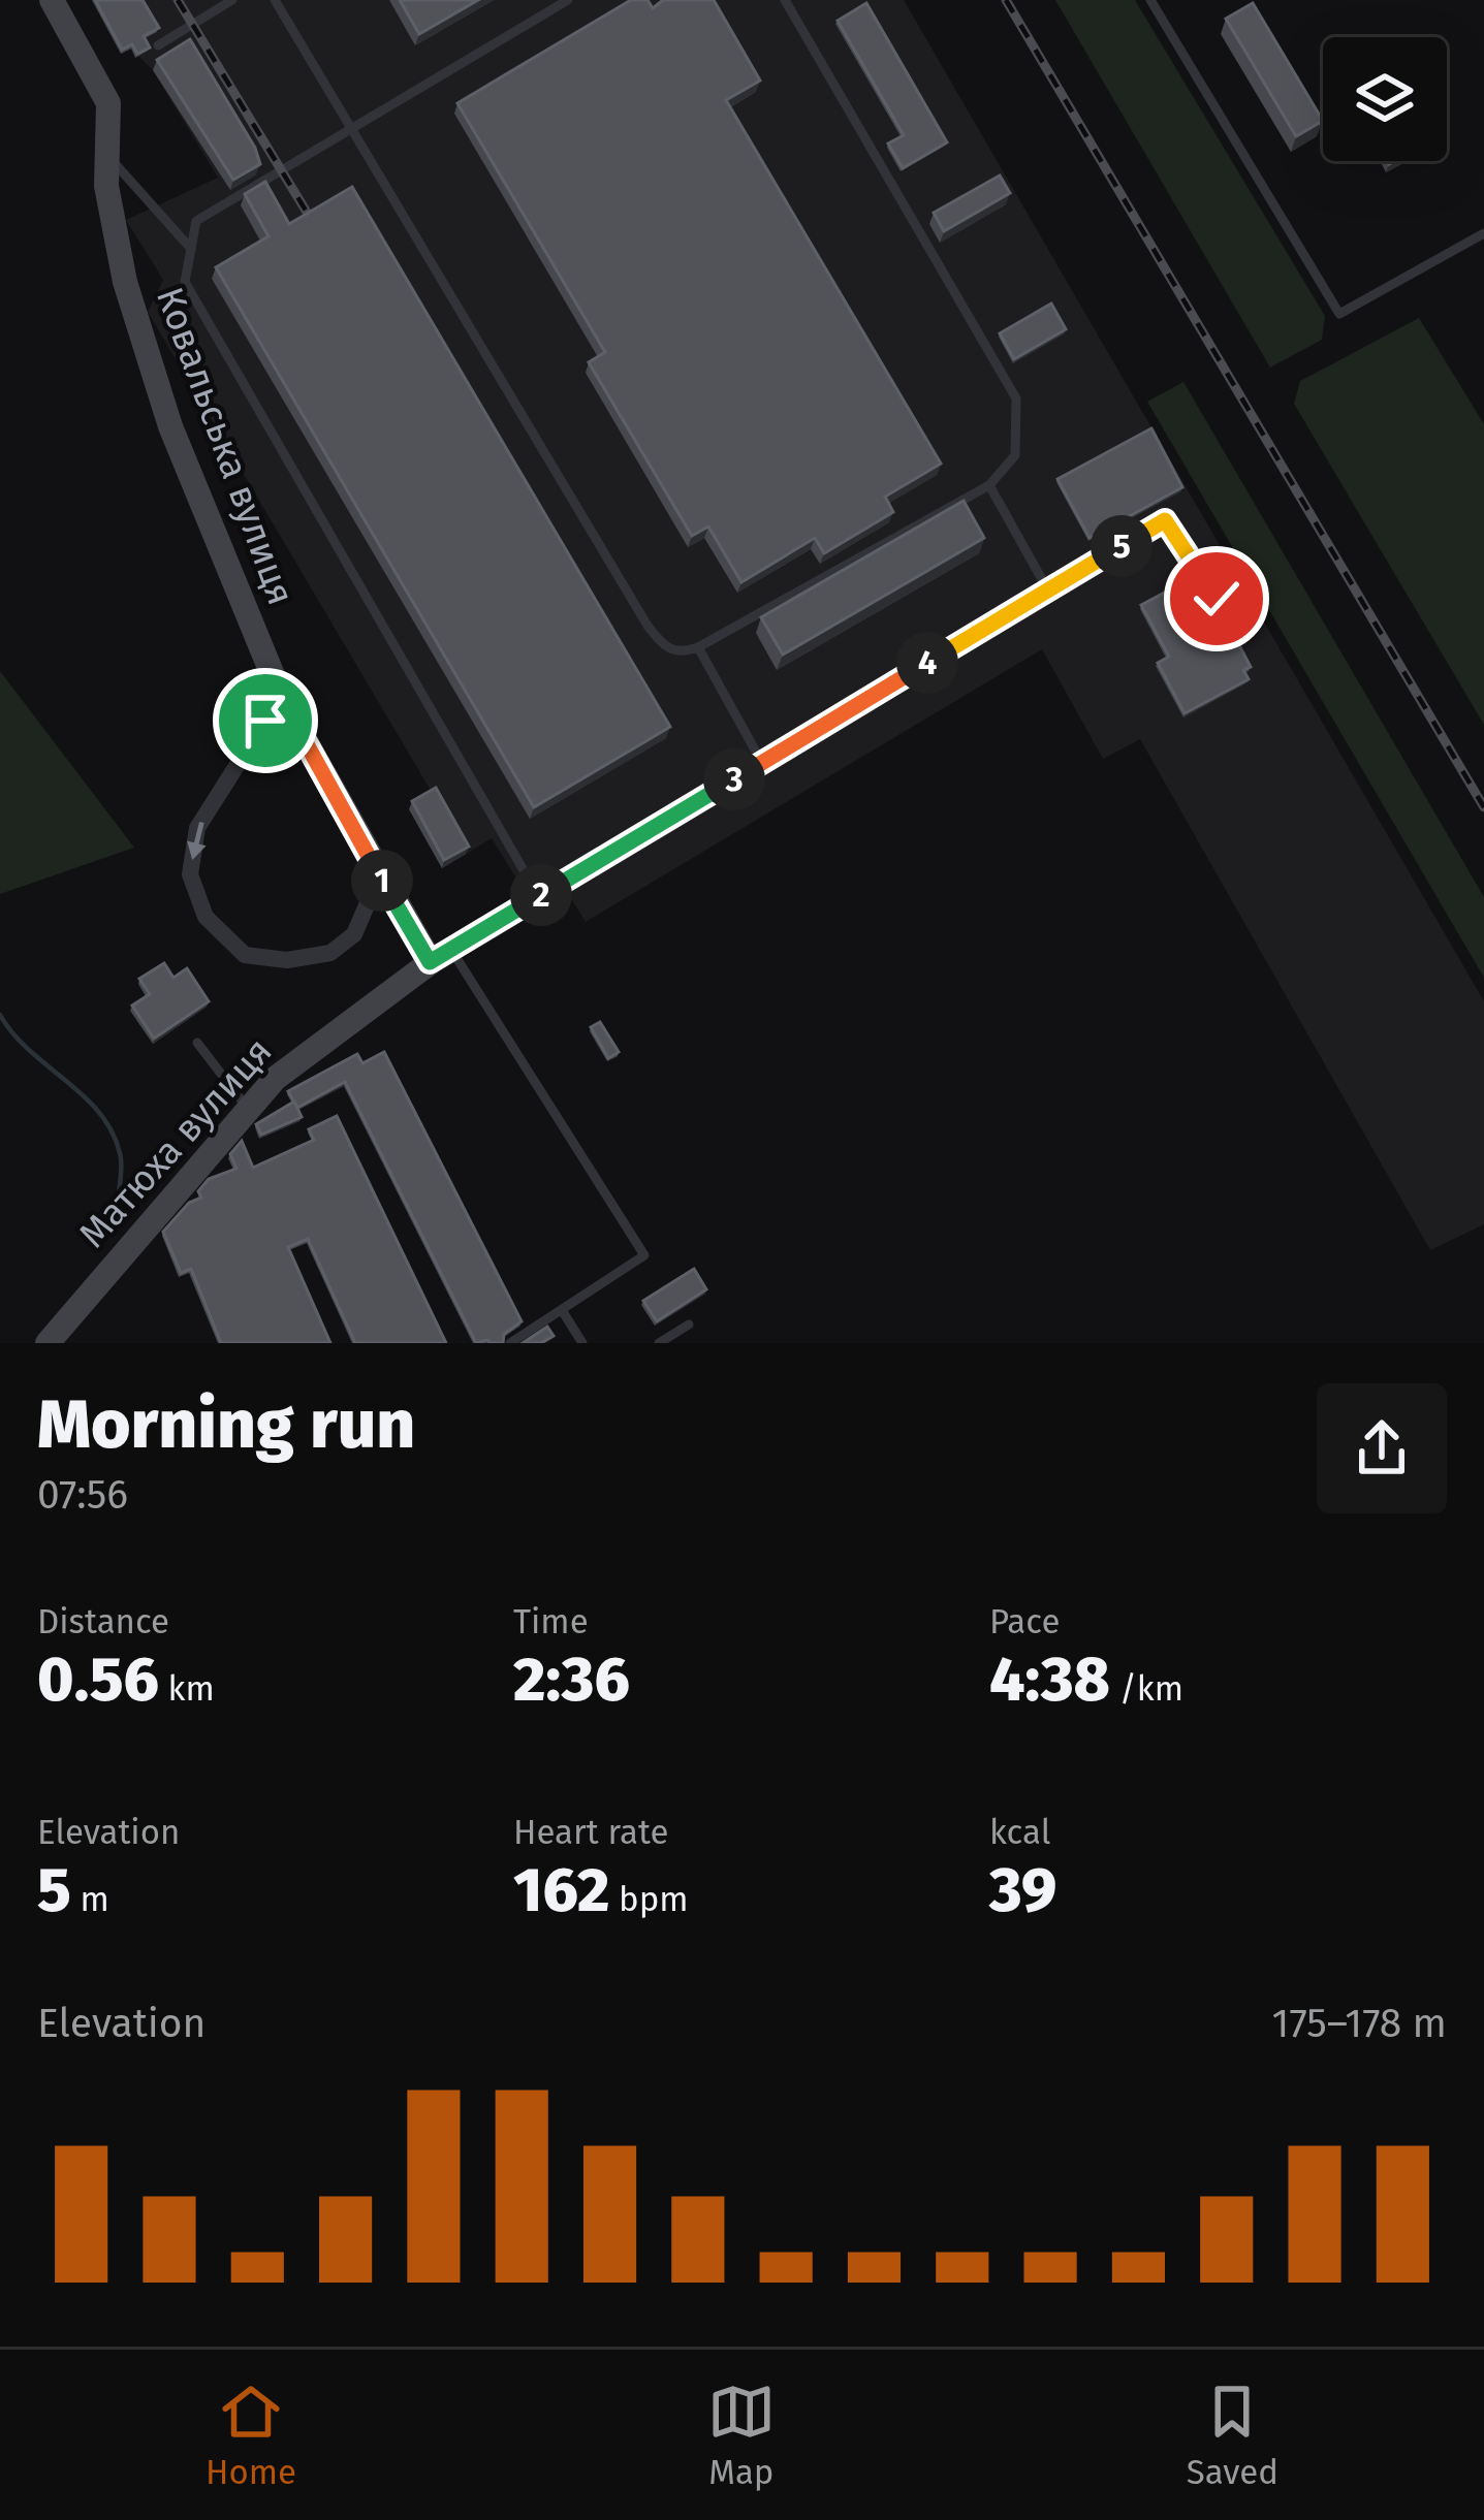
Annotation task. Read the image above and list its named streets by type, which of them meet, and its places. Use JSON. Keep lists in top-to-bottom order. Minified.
{"streets":{"street":["Ковальська вулиця","Матюха вулиця"]},"crossings":[["Ковальська вулиця","Матюха вулиця"]],"page":{"pins":["5","4","3","1","2"],"heading":["Morning run","07:56"],"stats":[["Distance","0.56 km"],["Time","2:36"],["Pace","4:38 /km"],["Elevation","5 m"],["Heart rate","162 bpm"],["kcal","39"]],"chart":["Elevation","175–178 m"],"tabs":["Home","Map","Saved"]}}
